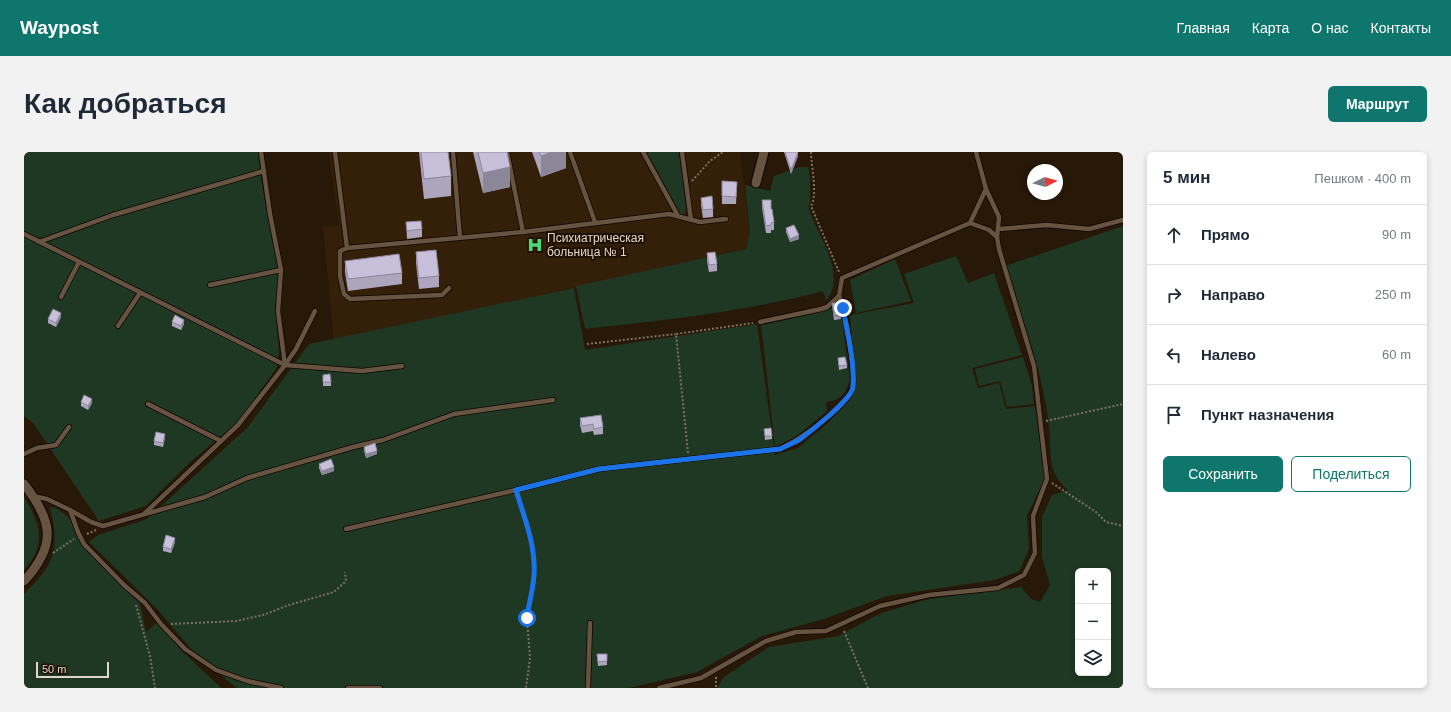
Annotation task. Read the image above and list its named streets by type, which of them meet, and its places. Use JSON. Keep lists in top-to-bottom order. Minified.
{"places":{"hospital":["Психиатрическая больница № 1"]},"scale_bar":"50 m","north":"right","page":{"header":"Waypost","nav":["Главная","Карта","О нас","Контакты"],"buttons":["Маршрут",["Сохранить","Поделиться"]],"title":"Как добраться","heading":["5 мин","Пешком · 400 m"],"list":[["Прямо","90 m"],["Направо","250 m"],["Налево","60 m"],"Пункт назначения"],"map_buttons":["+","−"],"scale":"50 m"}}
